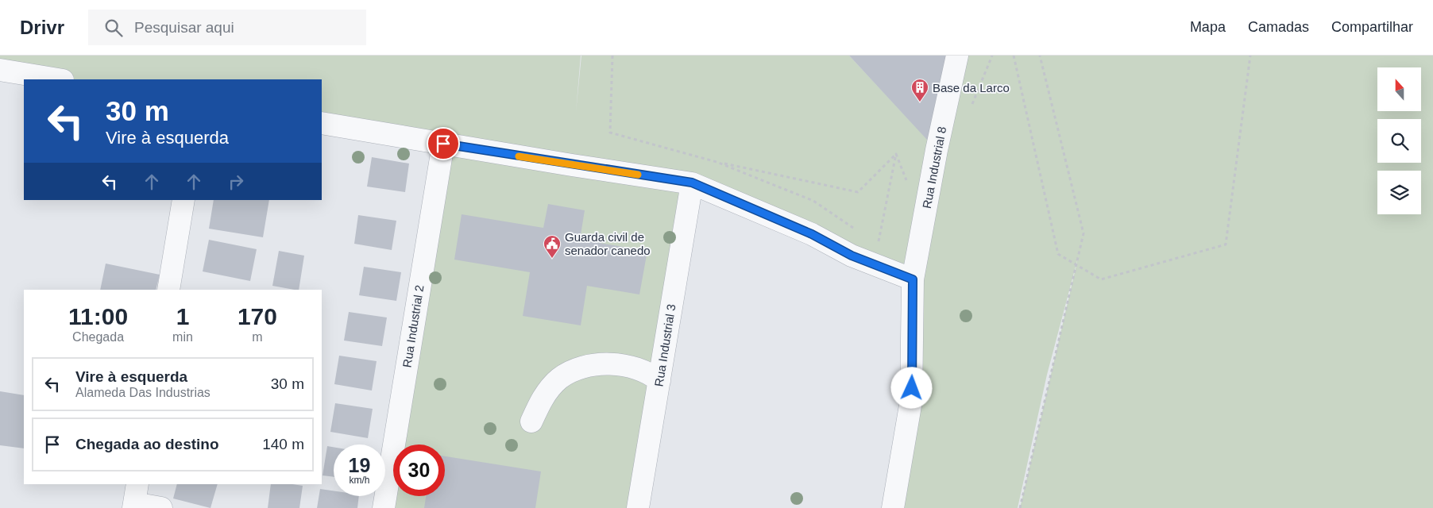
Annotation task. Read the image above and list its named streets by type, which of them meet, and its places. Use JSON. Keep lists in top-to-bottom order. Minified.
{"streets":{"street":["Rua Industrial 8","Rua Industrial 2","Rua Industrial 3"]},"places":{"building":["Base da Larco"],"public building":["Guarda civil de senador canedo"]},"north":"top","page":{"header":"Drivr","search":"Pesquisar aqui","nav":["Mapa","Camadas","Compartilhar"],"turn":["30 m","Vire à esquerda"],"eta":["11:00","Chegada","1","min","170","m"],"list":[{"name":"Vire à esquerda","note":"Alameda Das Industrias","value":"30 m"},{"name":"Chegada ao destino","value":"140 m"}],"speed":"19 km/h","limit":"30"}}
